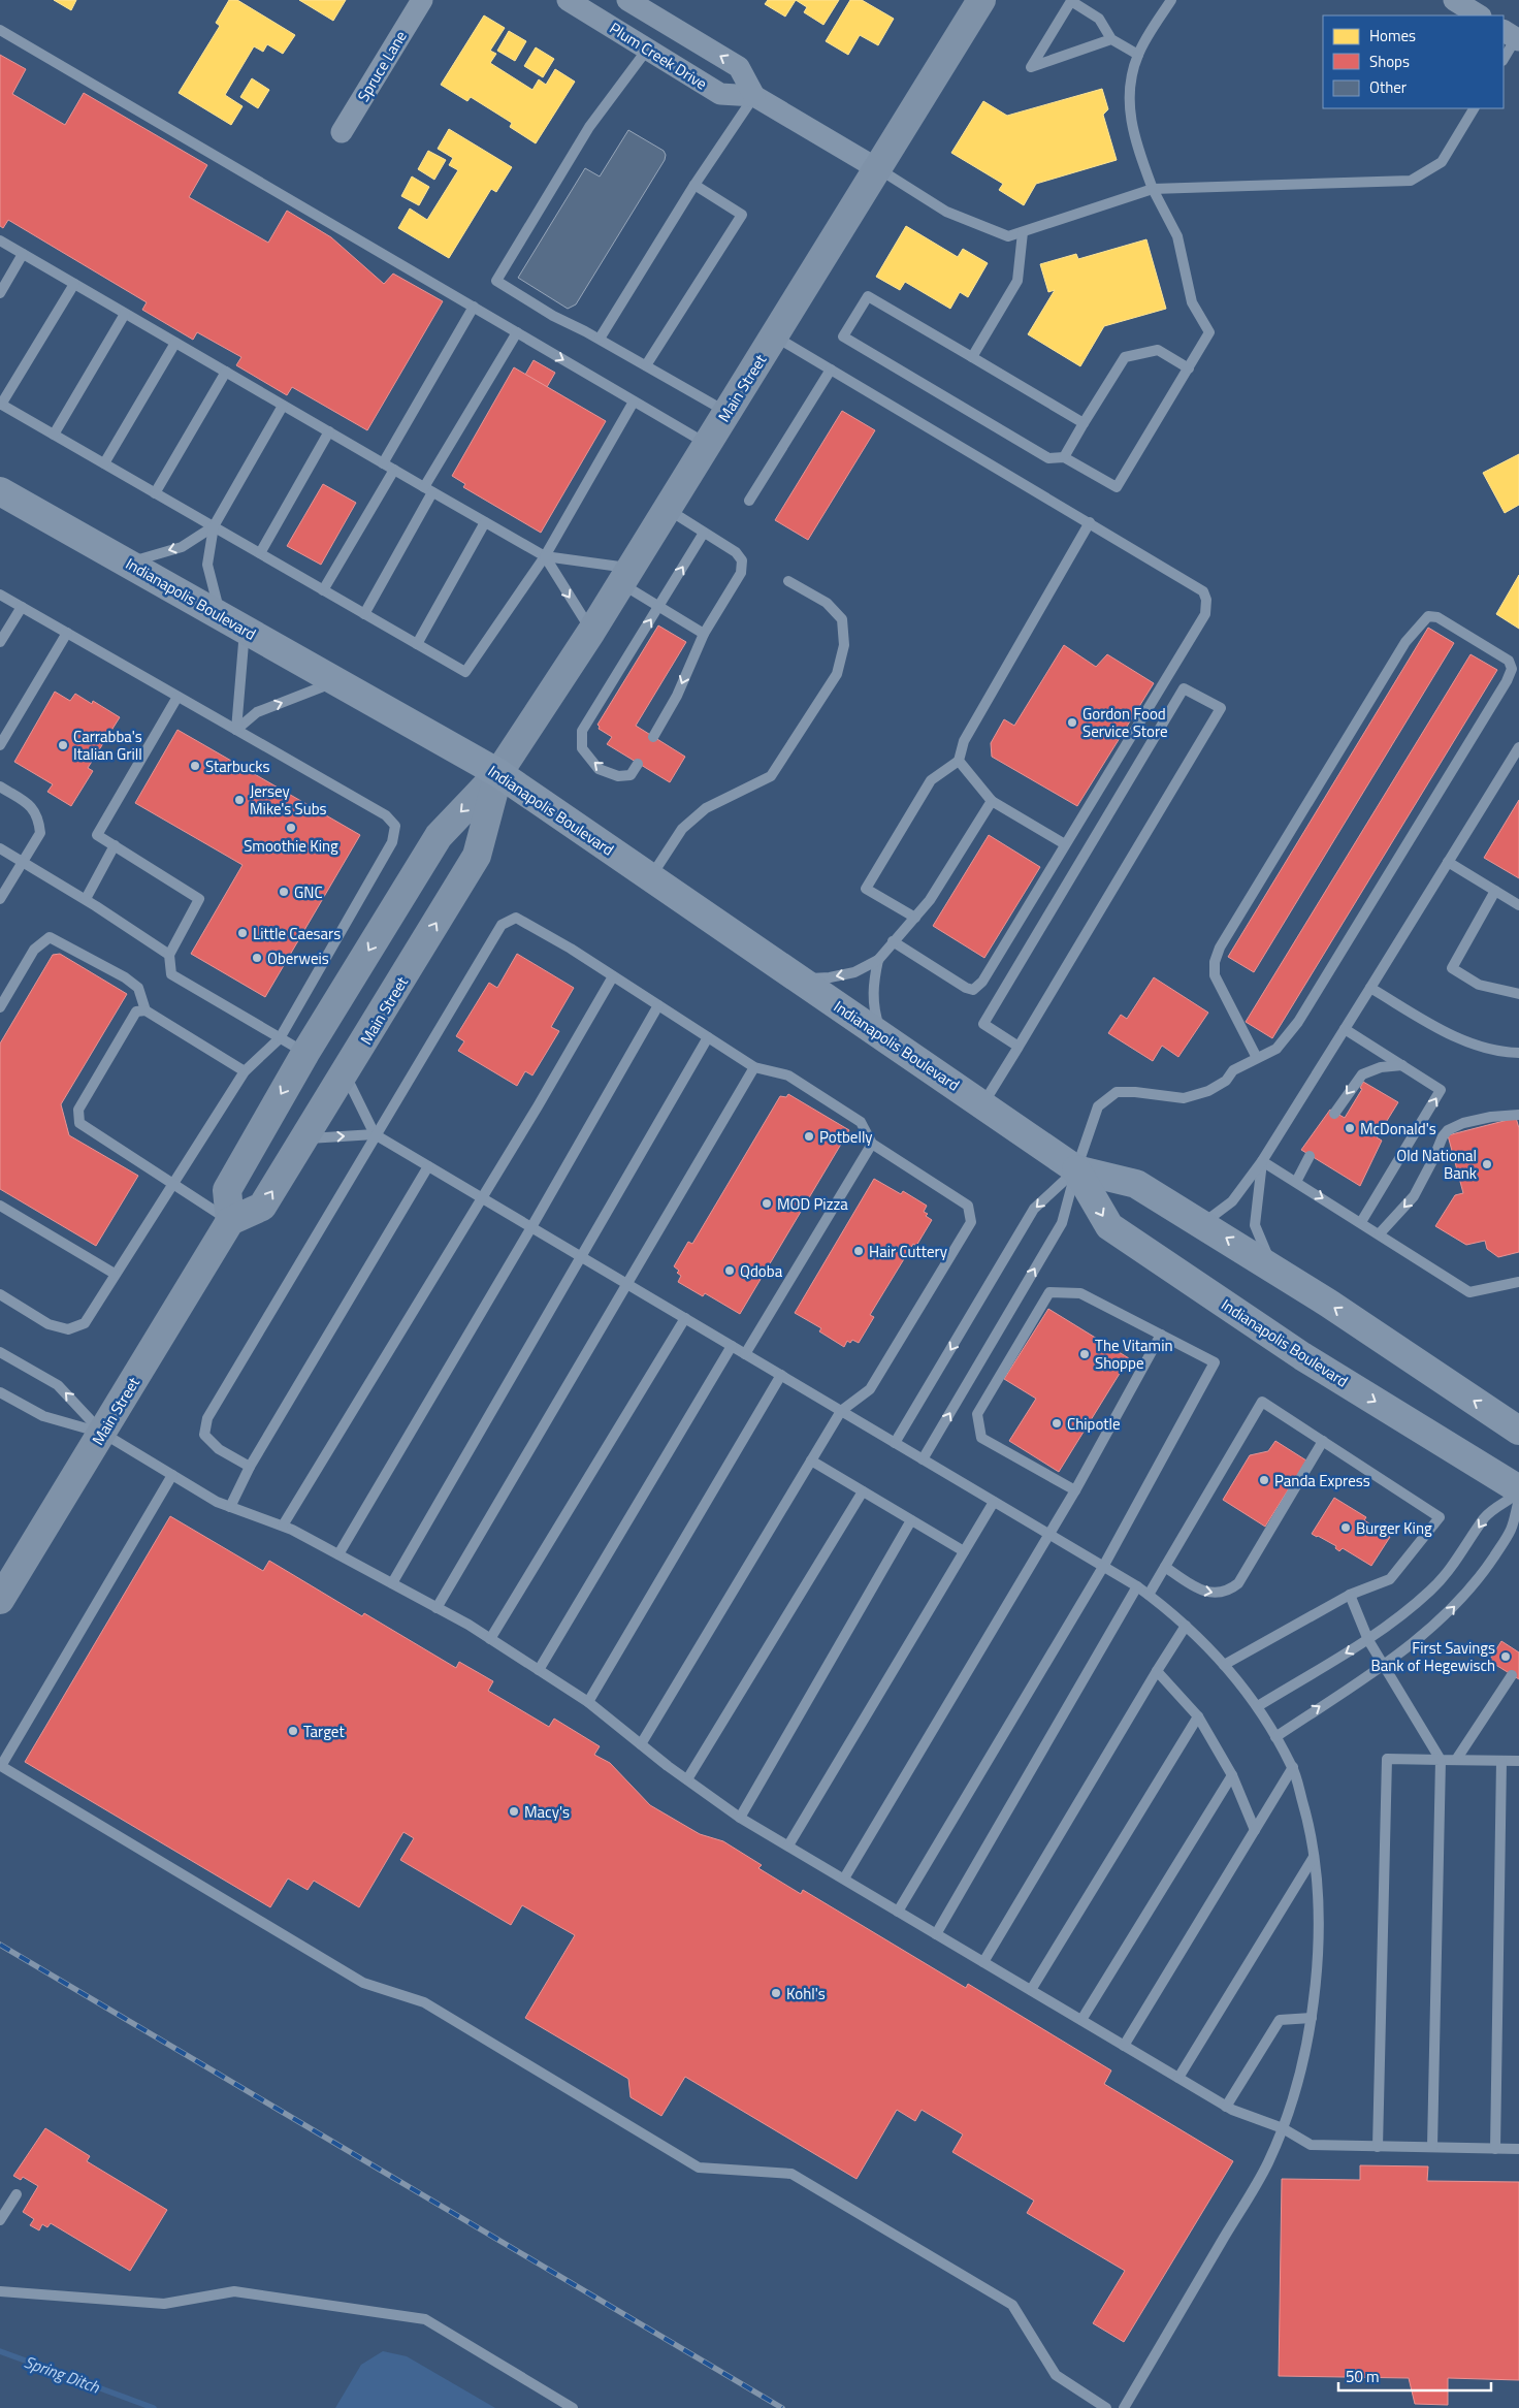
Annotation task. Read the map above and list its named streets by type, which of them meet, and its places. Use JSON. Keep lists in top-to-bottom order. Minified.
{"streets":{"highway":["Indianapolis Boulevard"],"street":["Plum Creek Drive","Spruce Lane","Main Street"]},"crossings":[["Plum Creek Drive","Main Street"],["Main Street","Indianapolis Boulevard"]],"water":["Spring Ditch"],"places":["Gordon Food Service Store","Carrabba's Italian Grill","Starbucks","Jersey Mike's Subs","Smoothie King","GNC","Little Caesars","Oberweis","McDonald's","Potbelly","Old National Bank","MOD Pizza","Hair Cuttery","Qdoba","The Vitamin Shoppe","Chipotle","Panda Express","Burger King","First Savings Bank of Hegewisch","Target","Macy's","Kohl's"],"legend":["Homes","Shops","Other"],"scale_bar":"50 m"}
